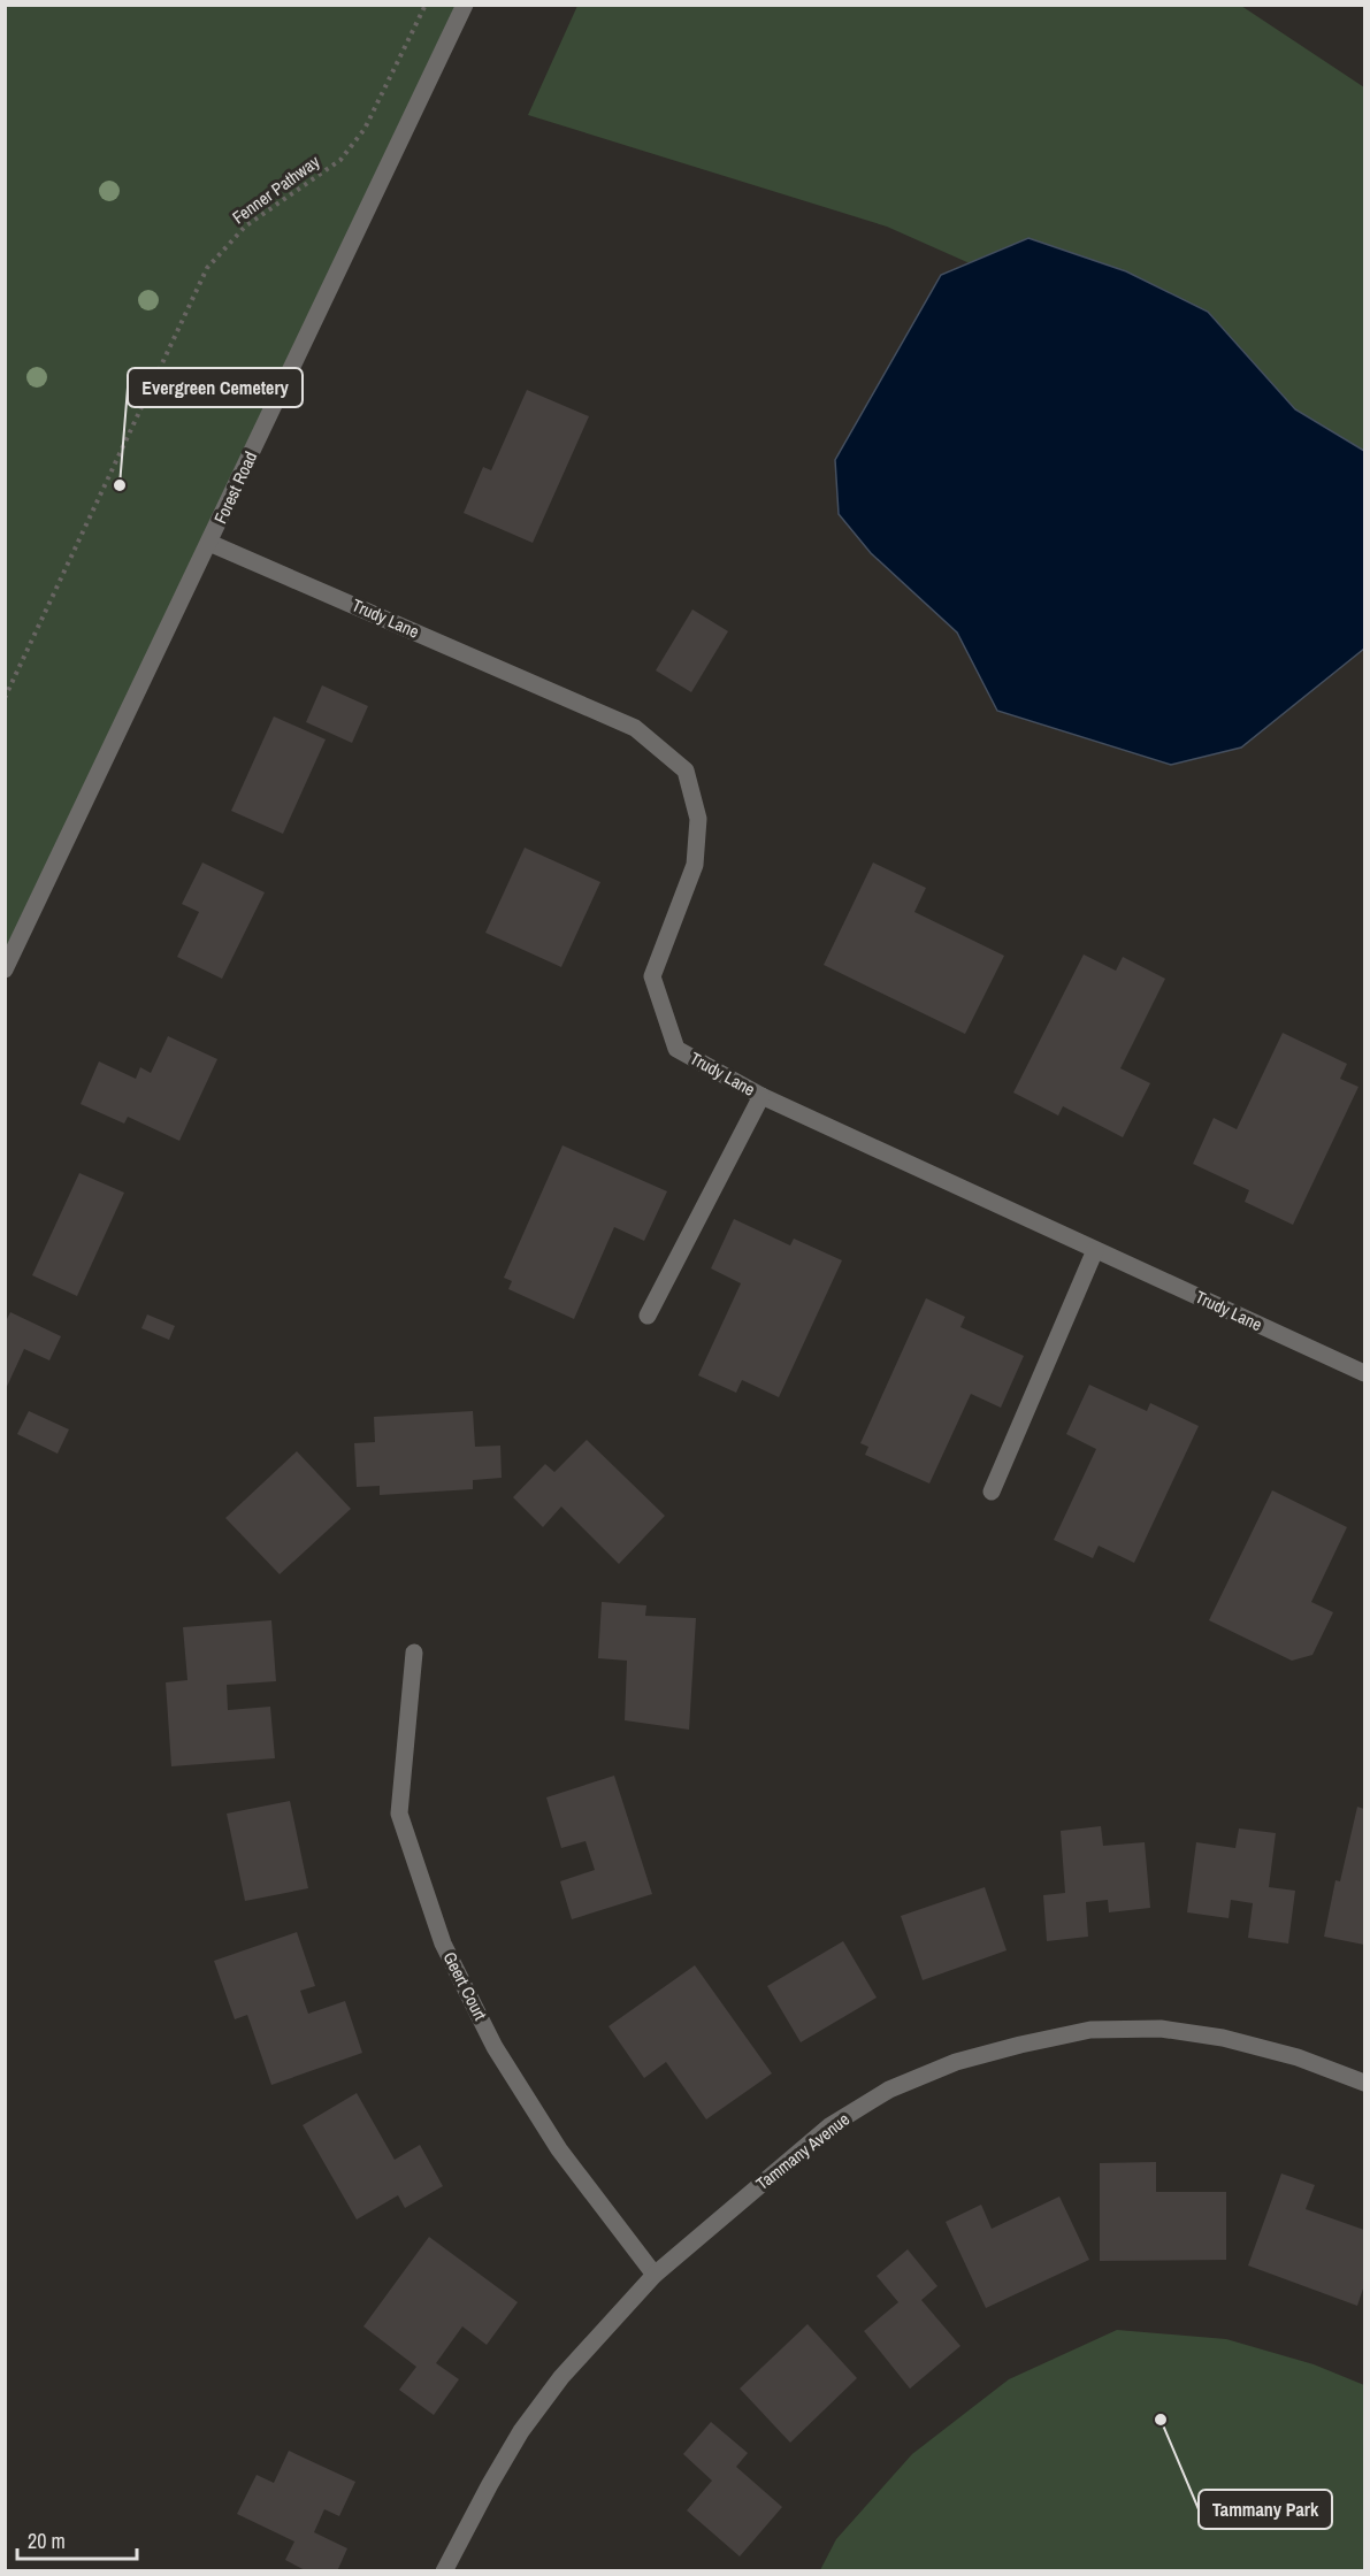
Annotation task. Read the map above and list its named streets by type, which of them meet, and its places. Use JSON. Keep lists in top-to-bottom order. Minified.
{"streets":{"street":["Forest Road","Trudy Lane","Geert Court","Tammany Avenue"],"path":["Fenner Pathway"]},"crossings":[["Forest Road","Trudy Lane"],["Geert Court","Tammany Avenue"]],"places":["Evergreen Cemetery","Tammany Park"],"scale_bar":"20 m"}
